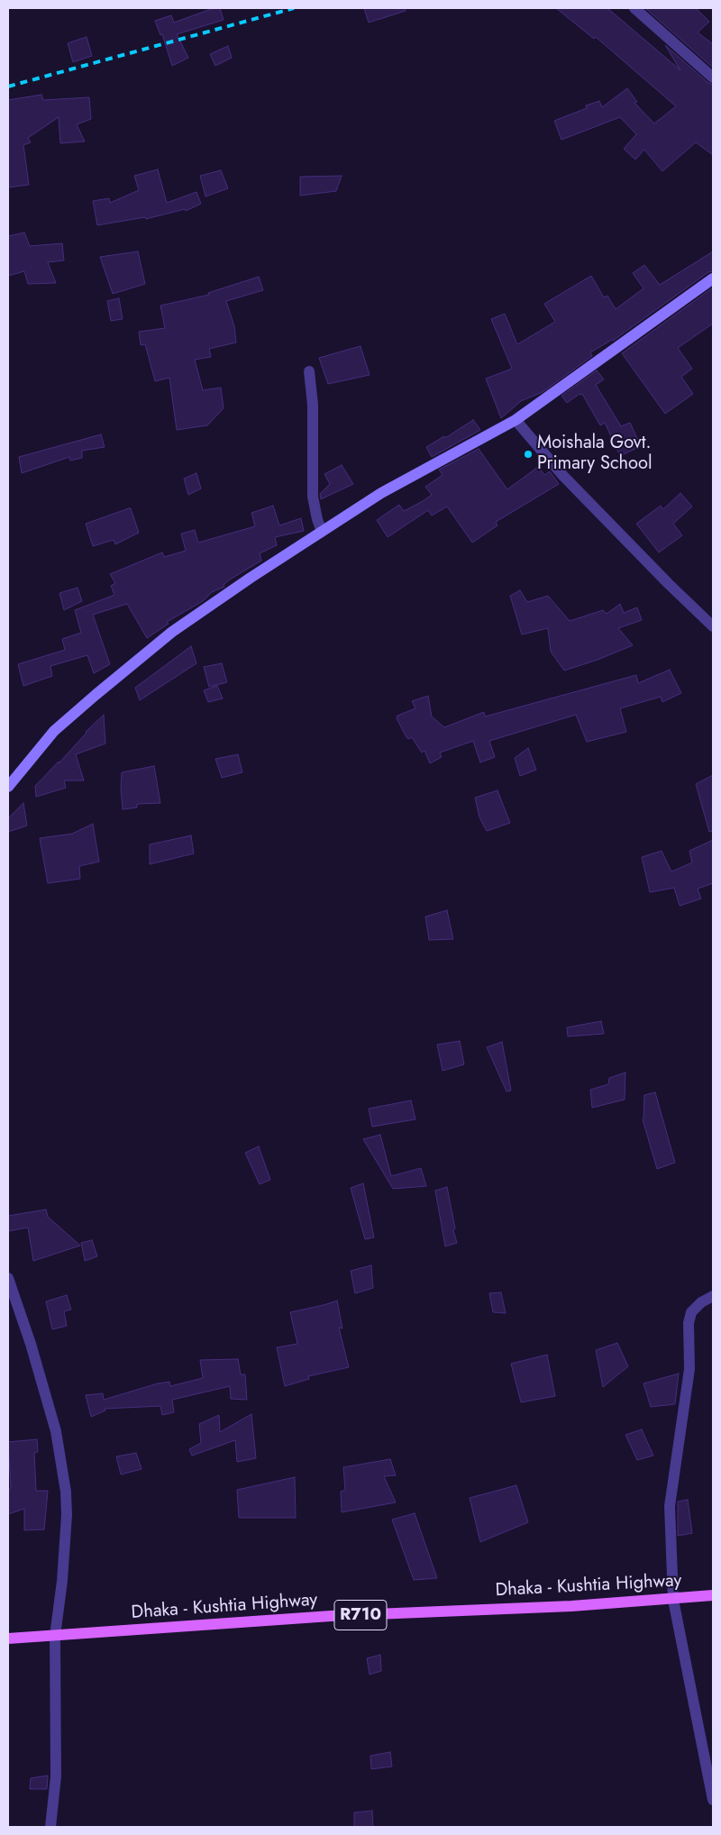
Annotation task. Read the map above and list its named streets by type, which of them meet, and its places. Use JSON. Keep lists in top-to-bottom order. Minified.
{"streets":{"main road":["Dhaka - Kushtia Highway","R710"]},"places":["Moishala Govt. Primary School"]}
